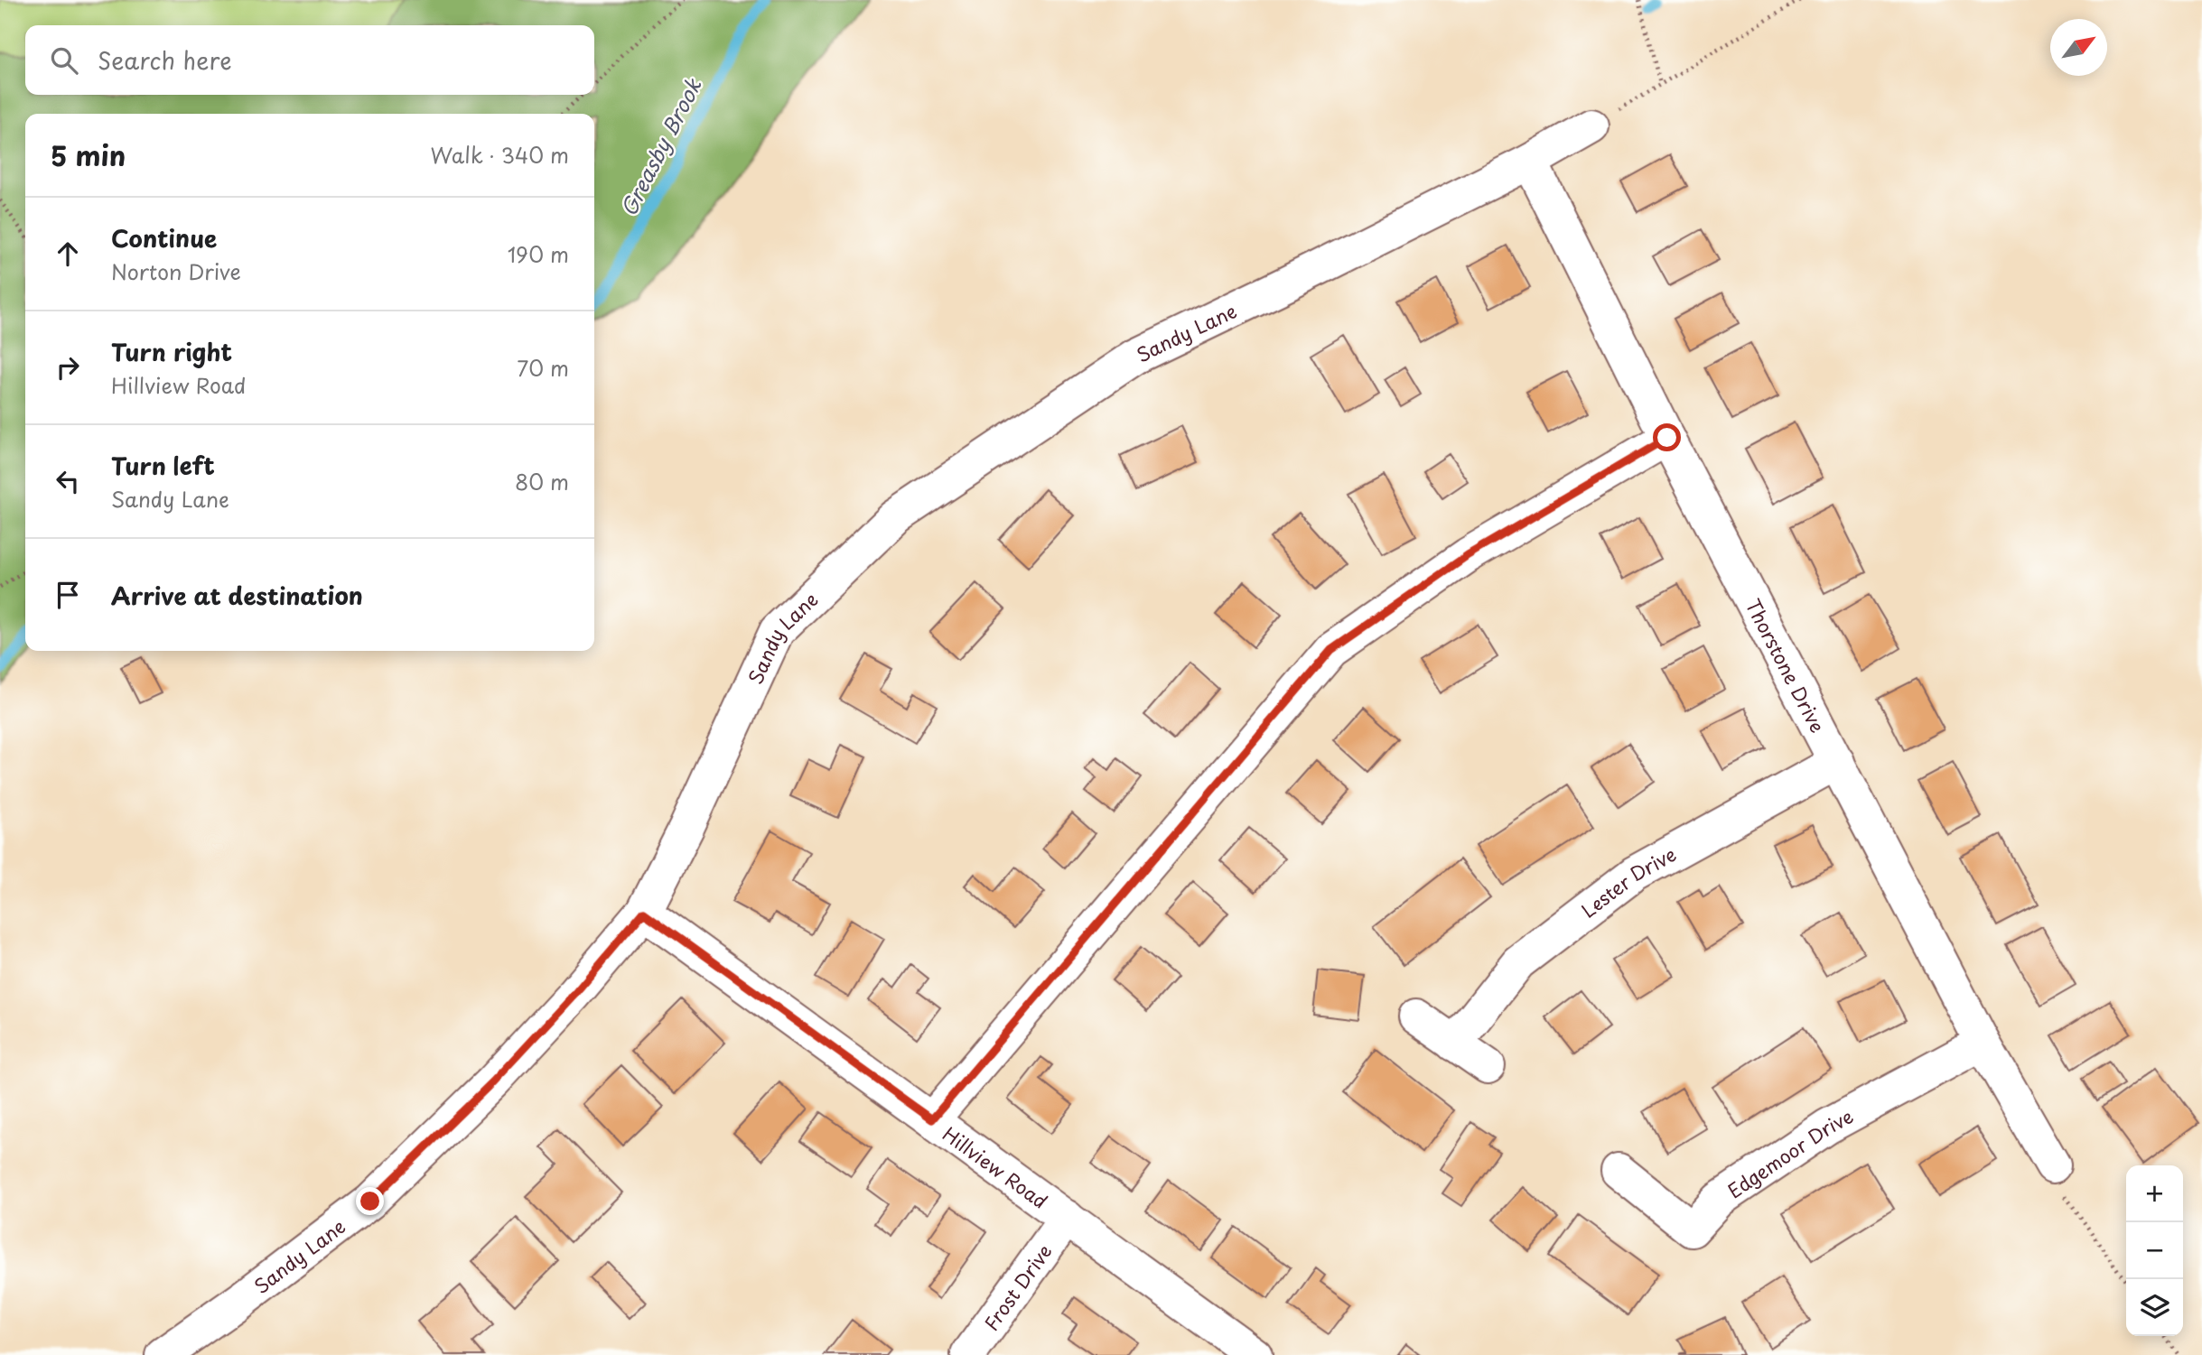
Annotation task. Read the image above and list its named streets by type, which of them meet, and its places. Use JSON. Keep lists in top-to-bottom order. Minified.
{"streets":{"street":["Sandy Lane","Thorstone Drive","Lester Drive","Edgemoor Drive","Hillview Road","Frost Drive"]},"crossings":[["Sandy Lane","Thorstone Drive"],["Sandy Lane","Hillview Road"],["Thorstone Drive","Lester Drive"],["Thorstone Drive","Edgemoor Drive"],["Hillview Road","Frost Drive"]],"water":["Greasby Brook"],"north":"top right","page":{"search":"Search here","heading":["5 min","Walk · 340 m"],"list":[["Continue","Norton Drive","190 m"],["Turn right","Hillview Road","70 m"],["Turn left","Sandy Lane","80 m"],"Arrive at destination"],"map_buttons":["+","−"]}}
